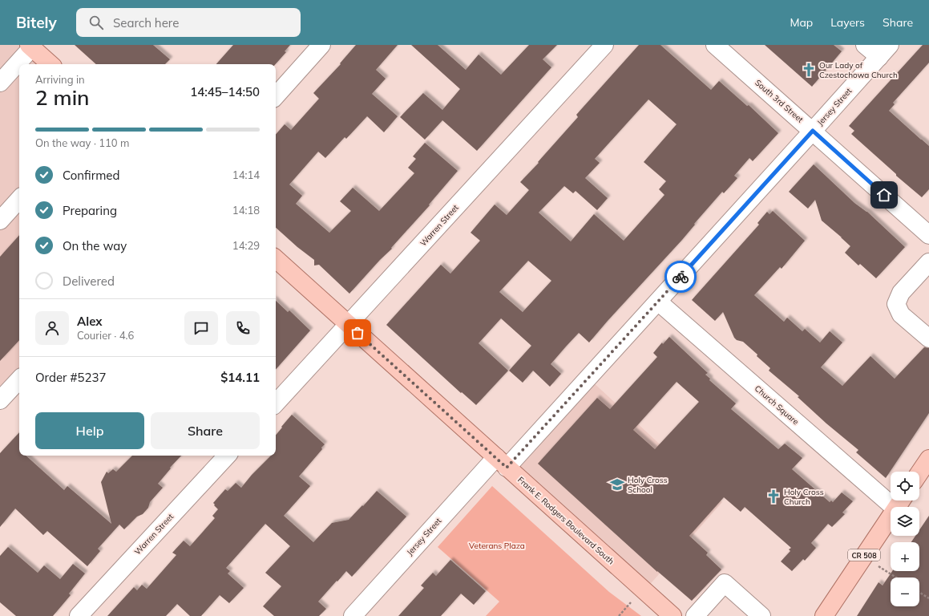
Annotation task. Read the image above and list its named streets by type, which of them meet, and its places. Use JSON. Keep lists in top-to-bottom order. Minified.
{"streets":{"main road":["Frank E. Rodgers Boulevard South","CR 508"],"street":["South 3rd Street","Jersey Street","Warren Street","Church Square"]},"crossings":[["South 3rd Street","Jersey Street"],["Jersey Street","Church Square"],["Jersey Street","Frank E. Rodgers Boulevard South"],["Warren Street","Frank E. Rodgers Boulevard South"],["Church Square","CR 508"]],"parks":["Veterans Plaza"],"places":{"church":["Our Lady of Czestochowa Church","Holy Cross Church"],"school or university":["Holy Cross School"]},"page":{"header":"Bitely","search":"Search here","nav":["Map","Layers","Share"],"heading":["2 min","Arriving in","14:45–14:50"],"panel":["Alex","Courier · 4.6","Order #5237","$14.11"],"bar":"On the way · 110 m","list":[["Confirmed","14:14"],["Preparing","14:18"],["On the way","14:29"],"Delivered"],"buttons":["Help","Share"],"map_buttons":["+","−"]}}
